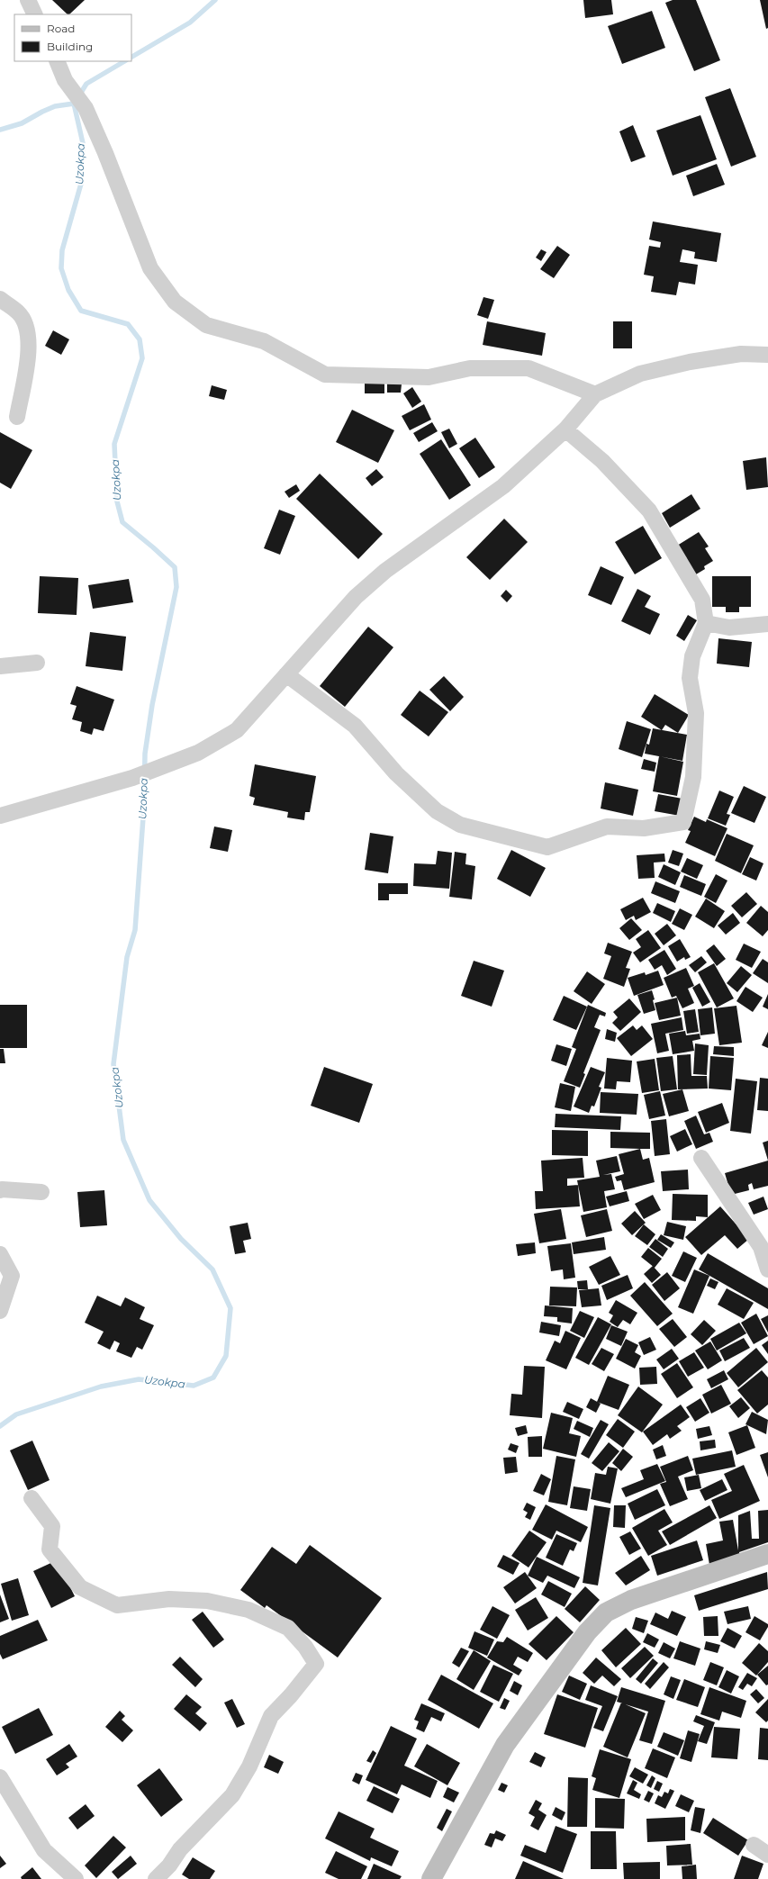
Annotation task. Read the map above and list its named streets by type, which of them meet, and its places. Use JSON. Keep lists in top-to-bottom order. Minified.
{"water":["Uzokpa"],"legend":["Road","Building"]}
